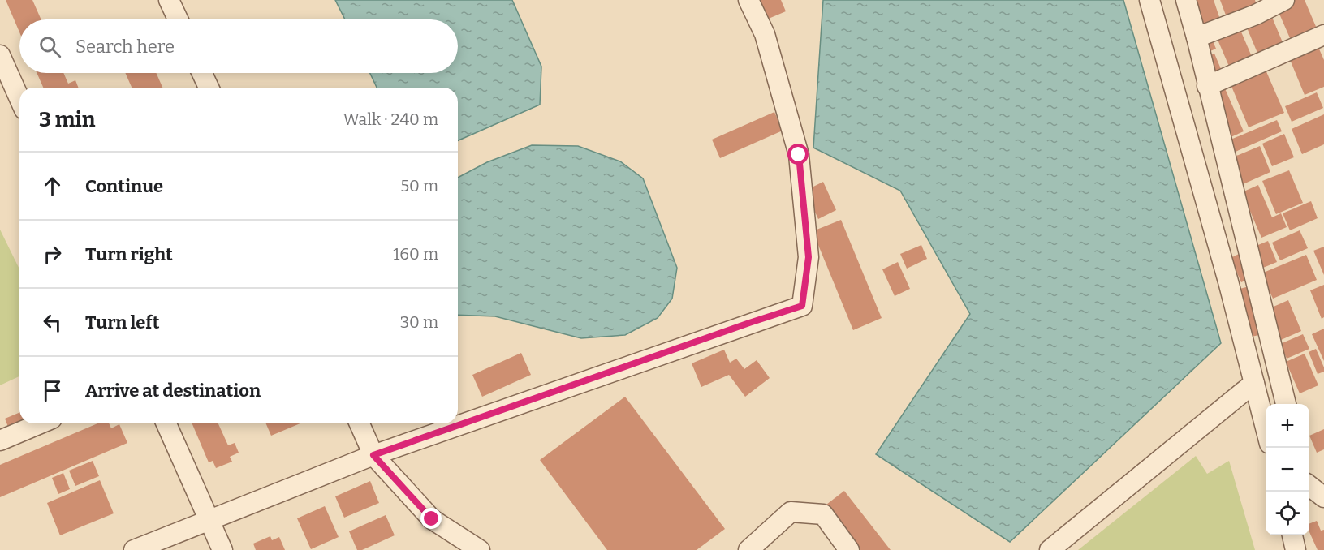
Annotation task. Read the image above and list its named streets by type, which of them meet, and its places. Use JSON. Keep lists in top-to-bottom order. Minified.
{"page":{"search":"Search here","heading":["3 min","Walk · 240 m"],"list":[["Continue","50 m"],["Turn right","160 m"],["Turn left","30 m"],"Arrive at destination"],"map_buttons":["+","−"]}}
